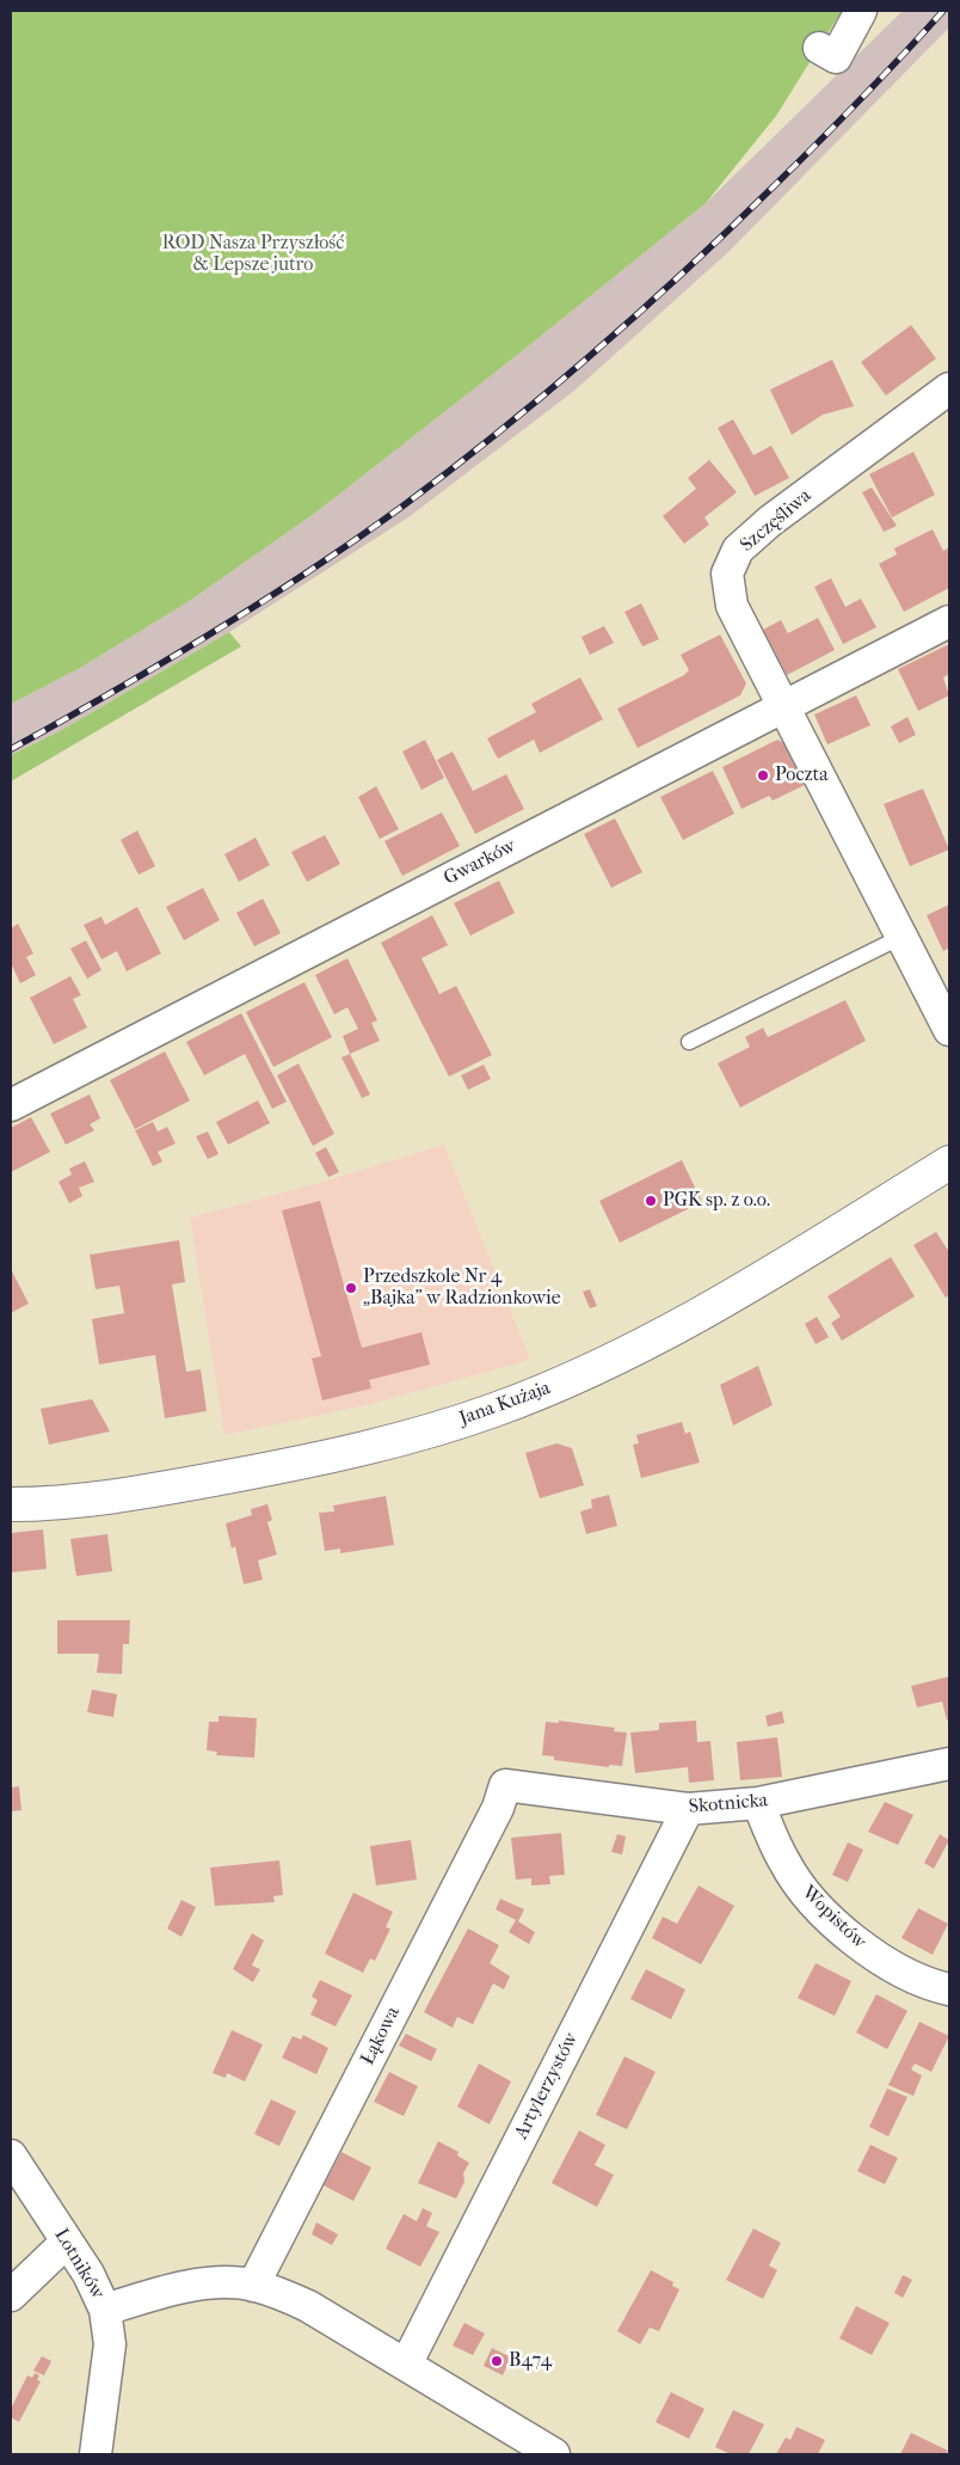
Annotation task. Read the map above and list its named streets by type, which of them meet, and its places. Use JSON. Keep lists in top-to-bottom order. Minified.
{"streets":{"street":["Szczęśliwa","Gwarków","Jana Kużaja","Skotnicka","Wopistów","Łąkowa","Artylerzystów","Lotników"]},"crossings":[["Szczęśliwa","Gwarków"],["Skotnicka","Wopistów"],["Skotnicka","Łąkowa"],["Skotnicka","Artylerzystów"]],"parks":["ROD Nasza Przyszłość & Lepsze jutro"],"places":["Poczta","PGK sp. z o.o.","Przedszkole Nr 4 „Bajka” w Radzionkowie","B474"]}
